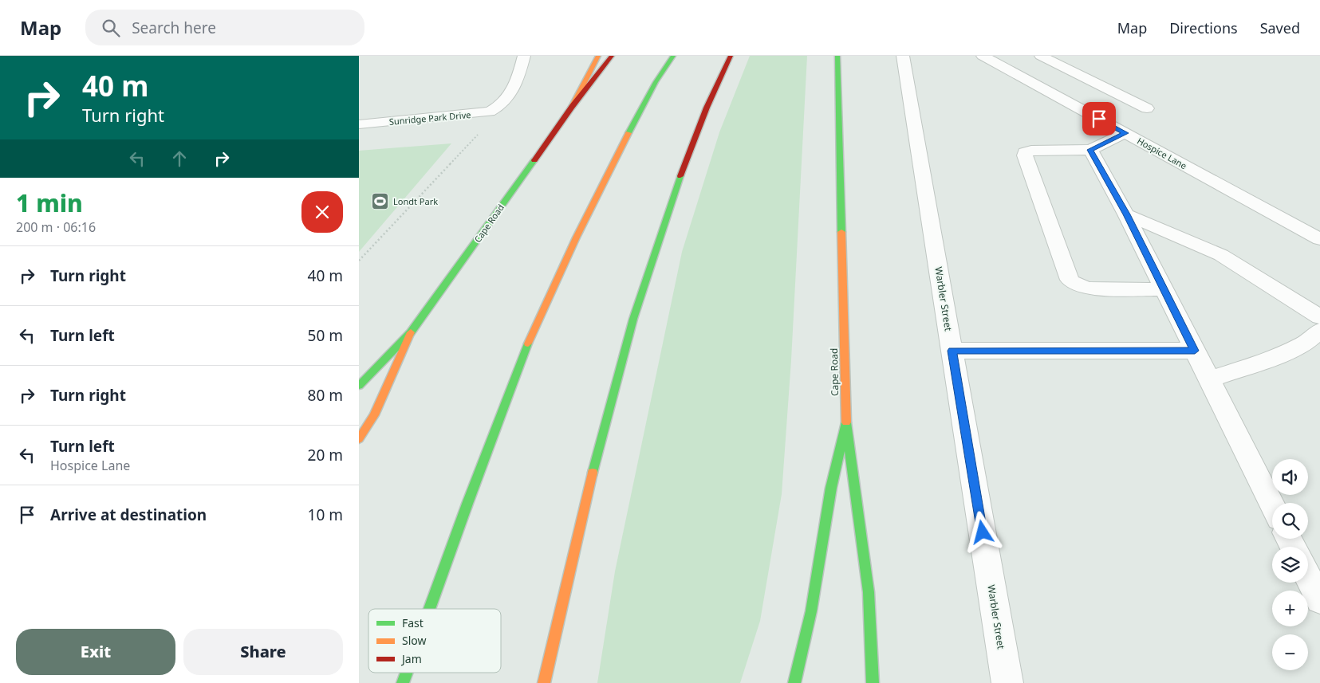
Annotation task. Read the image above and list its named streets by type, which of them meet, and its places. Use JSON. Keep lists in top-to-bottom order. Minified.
{"streets":{"main road":["Cape Road"],"street":["Sunridge Park Drive","Hospice Lane","Warbler Street"]},"places":{"sports":["Londt Park"]},"legend":["Fast","Slow","Jam"],"page":{"header":"Map","search":"Search here","nav":["Map","Directions","Saved"],"turn":["40 m","Turn right"],"heading":["1 min","200 m · 06:16"],"list":[{"name":"Turn right","value":"40 m"},{"name":"Turn left","value":"50 m"},{"name":"Turn right","value":"80 m"},{"name":"Turn left","note":"Hospice Lane","value":"20 m"},{"name":"Arrive at destination","value":"10 m"}],"map_buttons":["+","−"],"buttons":["Exit","Share"]}}
